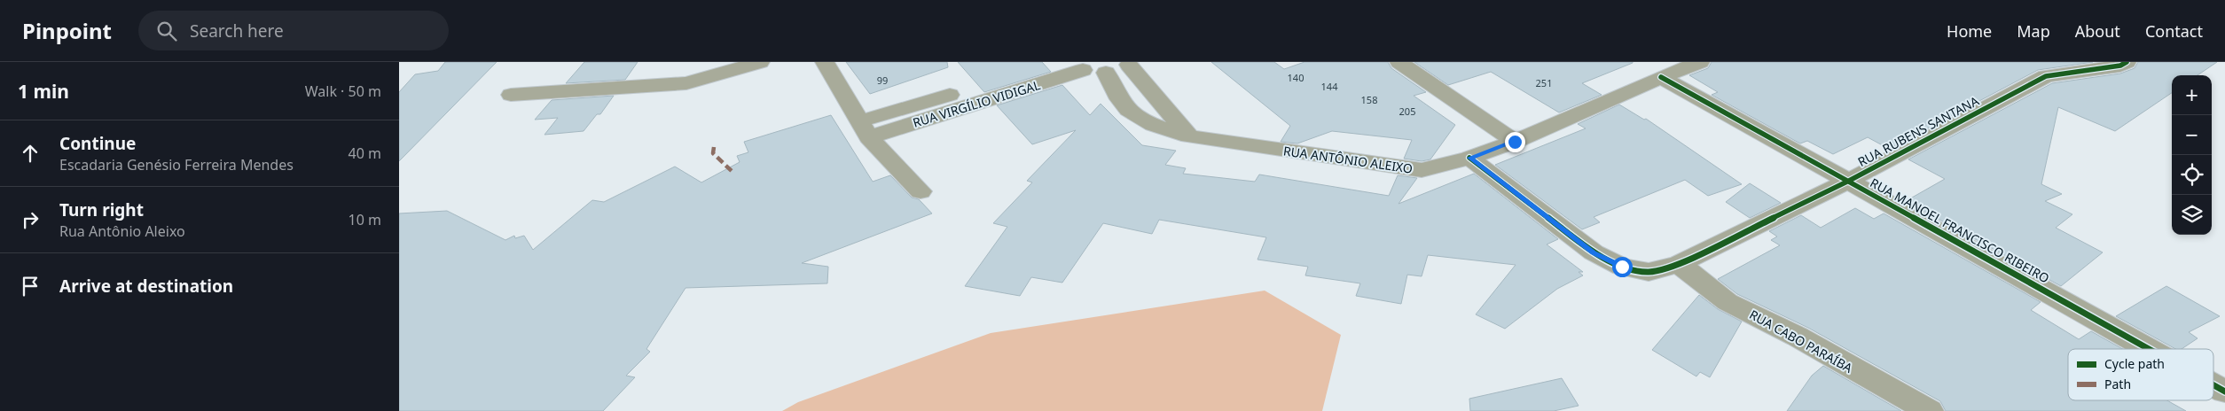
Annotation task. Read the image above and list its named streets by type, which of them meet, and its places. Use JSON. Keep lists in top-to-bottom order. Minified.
{"streets":{"street":["RUA VIRGÍLIO VIDIGAL","RUA RUBENS SANTANA","RUA ANTÔNIO ALEIXO","RUA MANOEL FRANCISCO RIBEIRO","RUA CABO PARAÍBA"]},"crossings":[["RUA RUBENS SANTANA","RUA ANTÔNIO ALEIXO"],["RUA RUBENS SANTANA","RUA MANOEL FRANCISCO RIBEIRO"],["RUA RUBENS SANTANA","RUA CABO PARAÍBA"],["RUA ANTÔNIO ALEIXO","RUA MANOEL FRANCISCO RIBEIRO"]],"house_numbers":["140","99","251","144","158","205"],"legend":["Cycle path","Path"],"page":{"header":"Pinpoint","search":"Search here","nav":["Home","Map","About","Contact"],"heading":["1 min","Walk · 50 m"],"map_buttons":["+","−"],"list":[["Continue","Escadaria Genésio Ferreira Mendes","40 m"],["Turn right","Rua Antônio Aleixo","10 m"],"Arrive at destination"]}}
